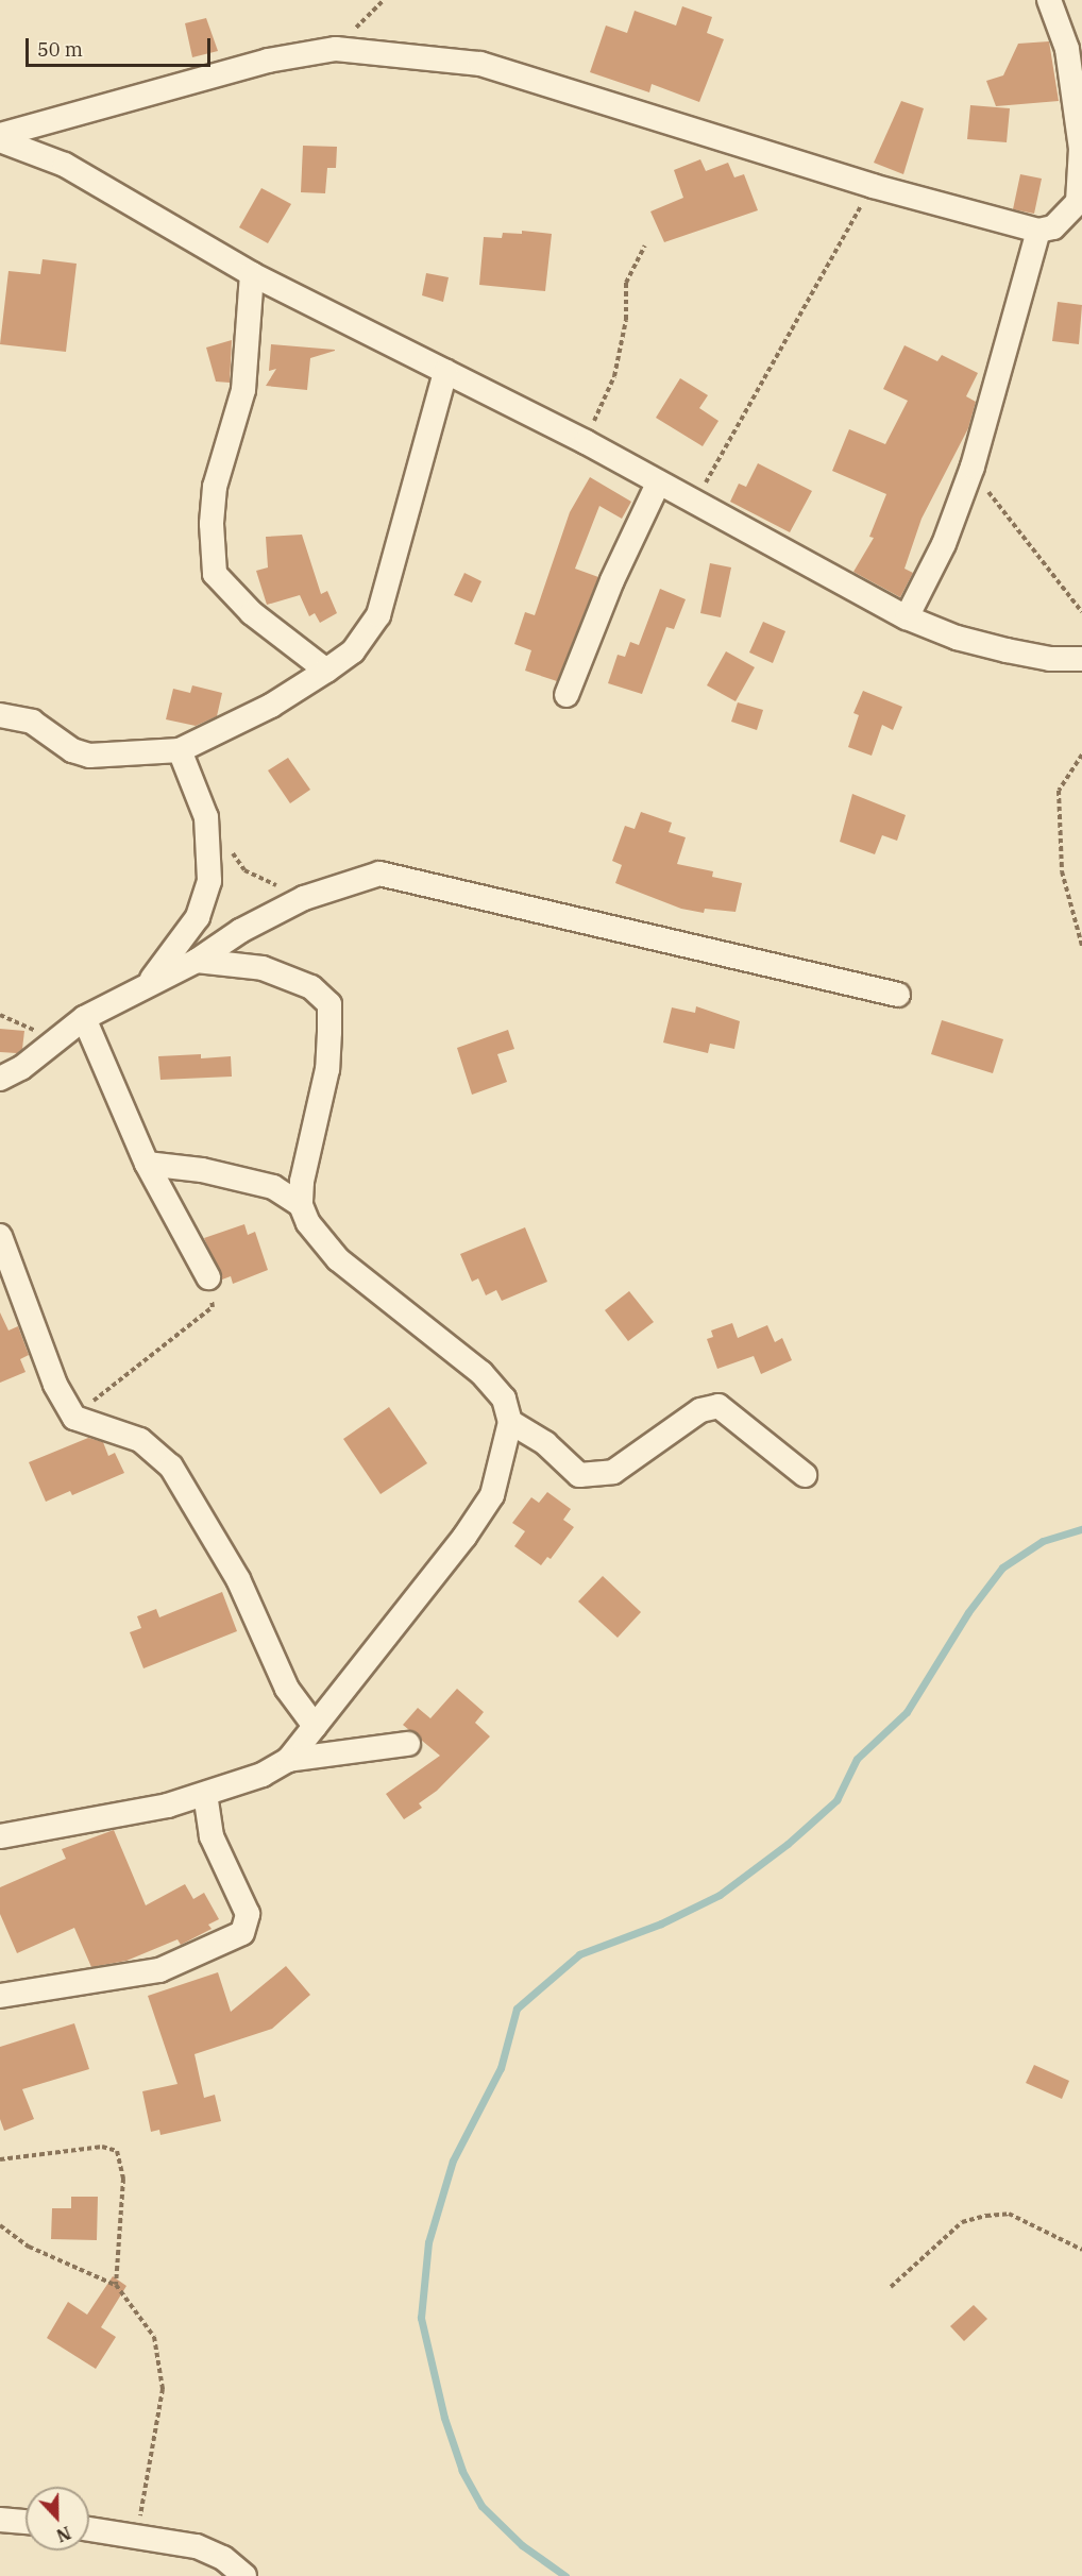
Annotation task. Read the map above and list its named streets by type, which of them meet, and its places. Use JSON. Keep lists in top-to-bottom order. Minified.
{"scale_bar":"50 m","north":"bottom"}
